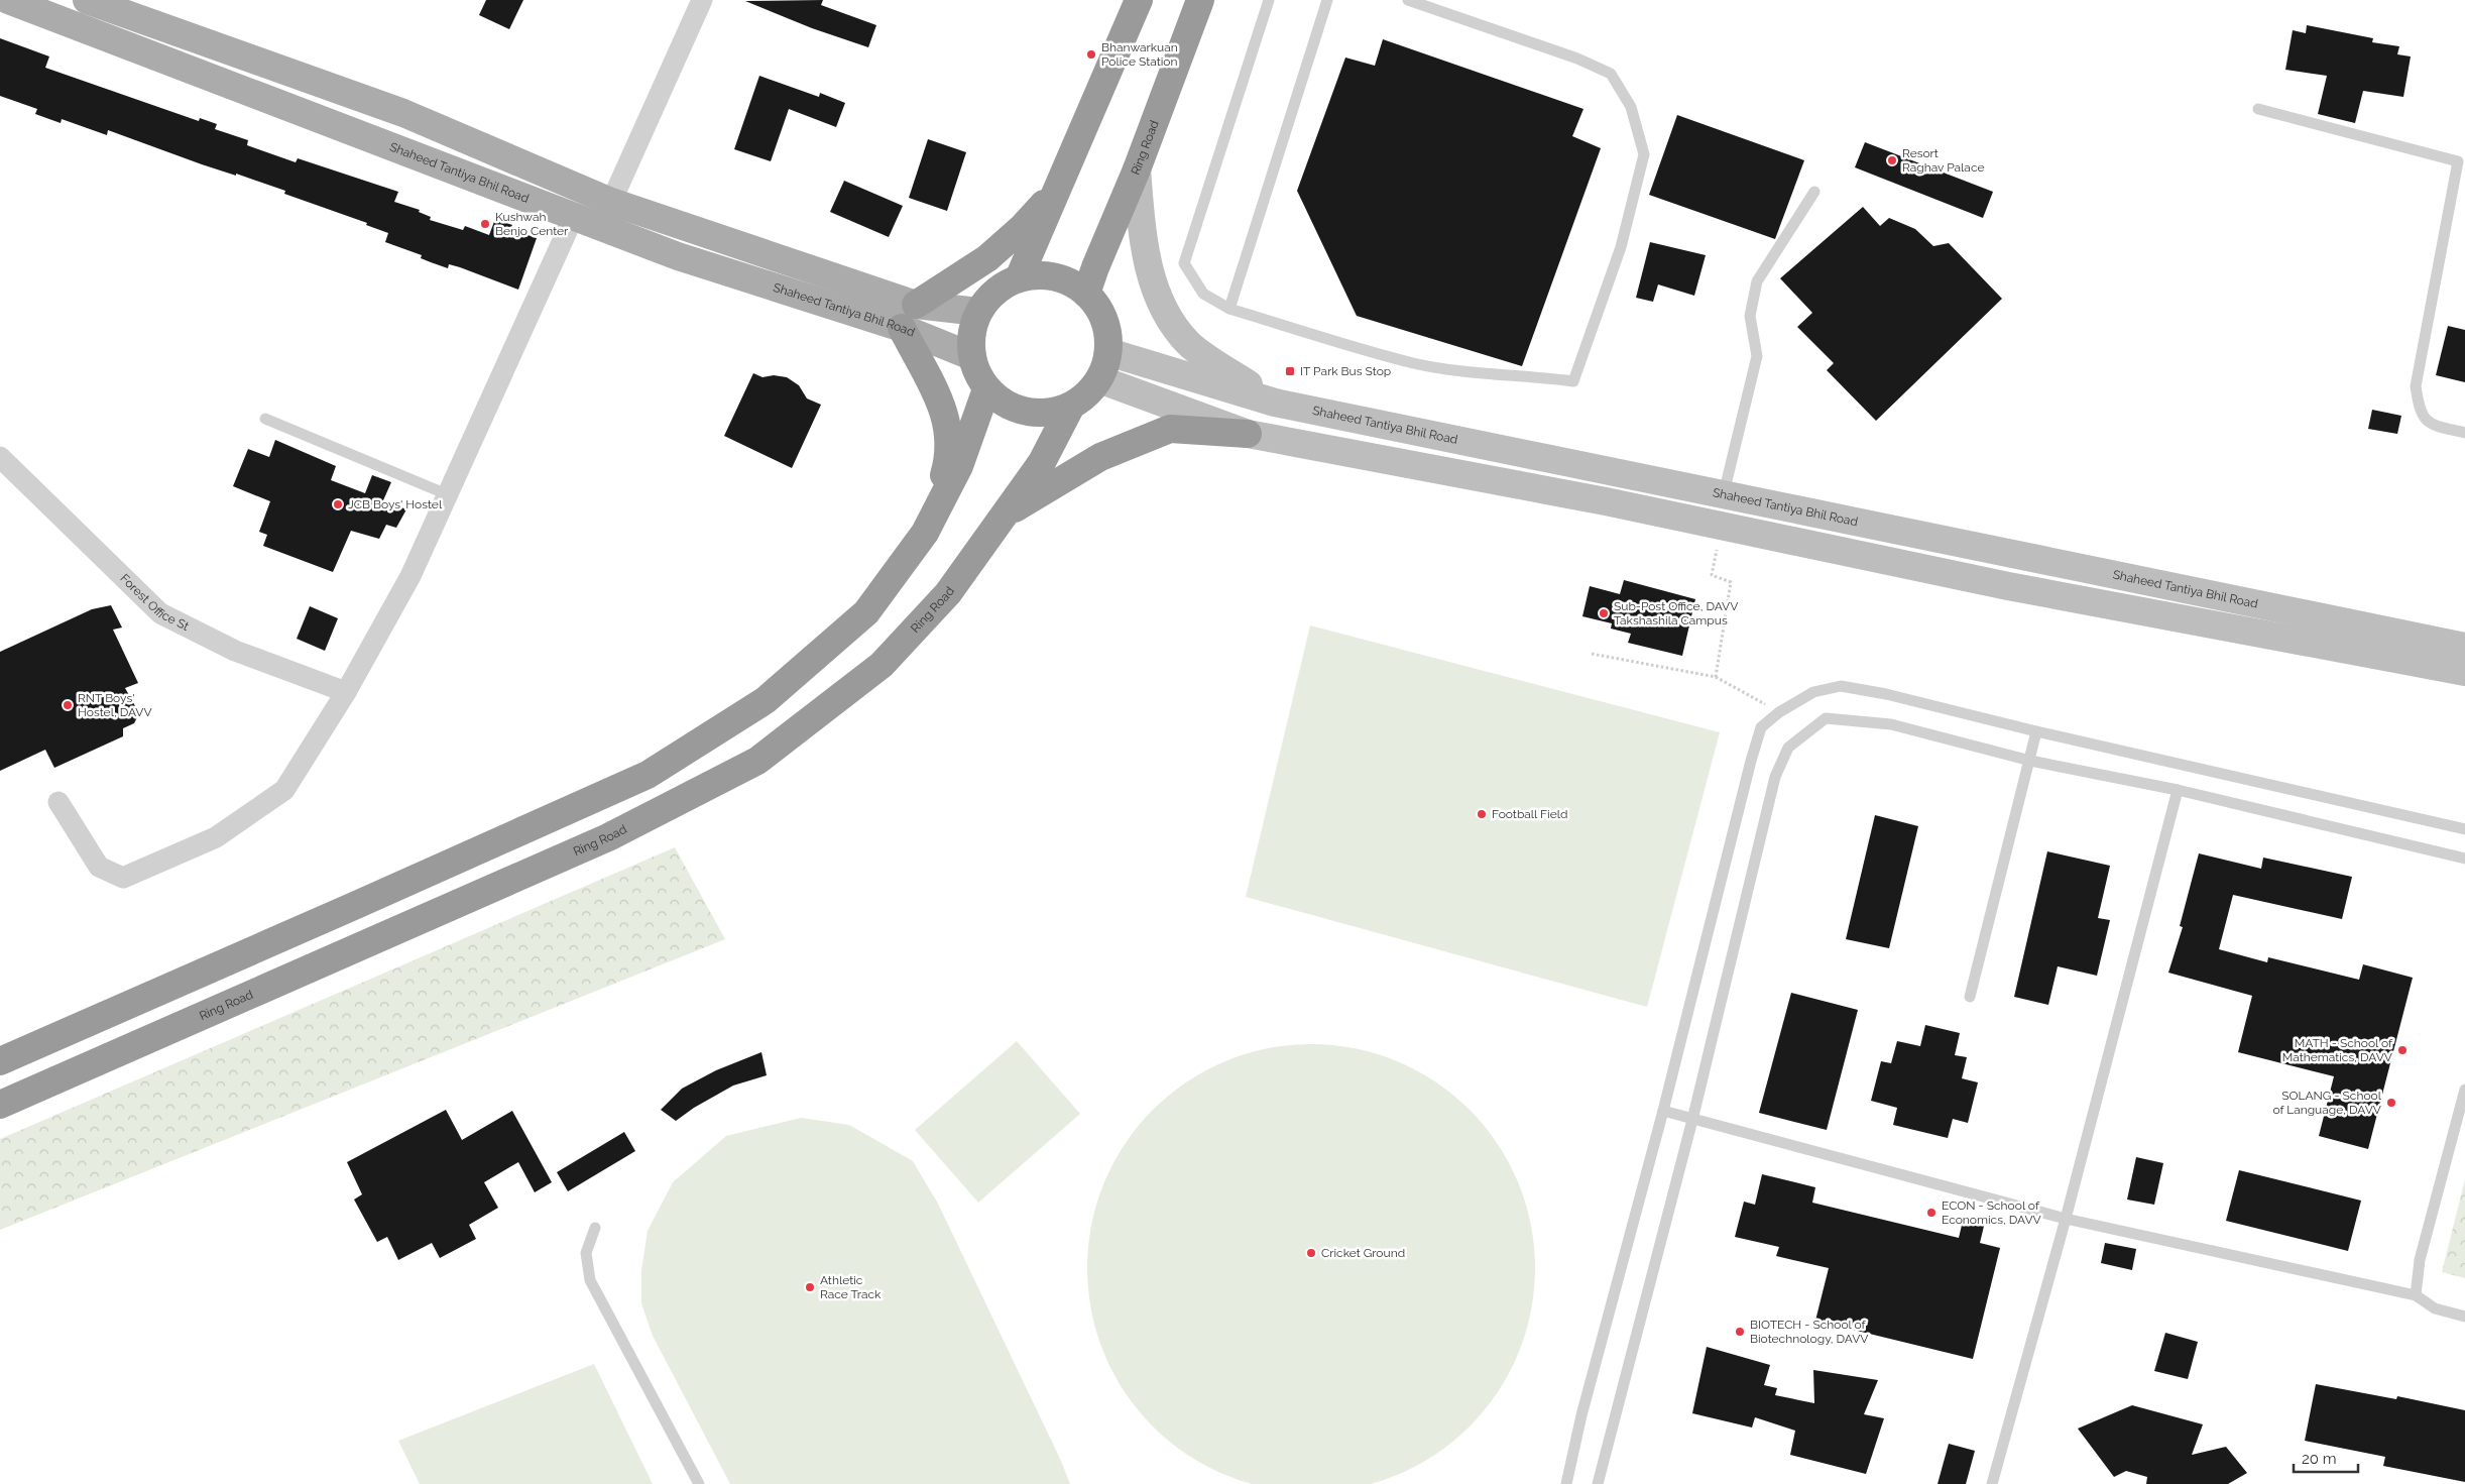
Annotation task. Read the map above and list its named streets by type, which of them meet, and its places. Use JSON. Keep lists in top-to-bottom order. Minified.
{"streets":{"highway":["Ring Road"],"main road":["Shaheed Tantiya Bhil Road"],"street":["Forest Office St"]},"crossings":[["Ring Road","Shaheed Tantiya Bhil Road"]],"places":{"other":["Bhanwarkuan Police Station","Resort Raghav Palace","Kushwah Benjo Center","JCB Boys' Hostel","Sub-Post Office, DAVV Takshashila Campus","RNT Boys' Hostel, DAVV","Football Field","MATH - School of Mathematics, DAVV","SOLANG - School of Language, DAVV","ECON - School of Economics, DAVV","Cricket Ground","Athletic Race Track","BIOTECH - School of Biotechnology, DAVV"],"transit":["IT Park Bus Stop"]},"scale_bar":"20 m"}
